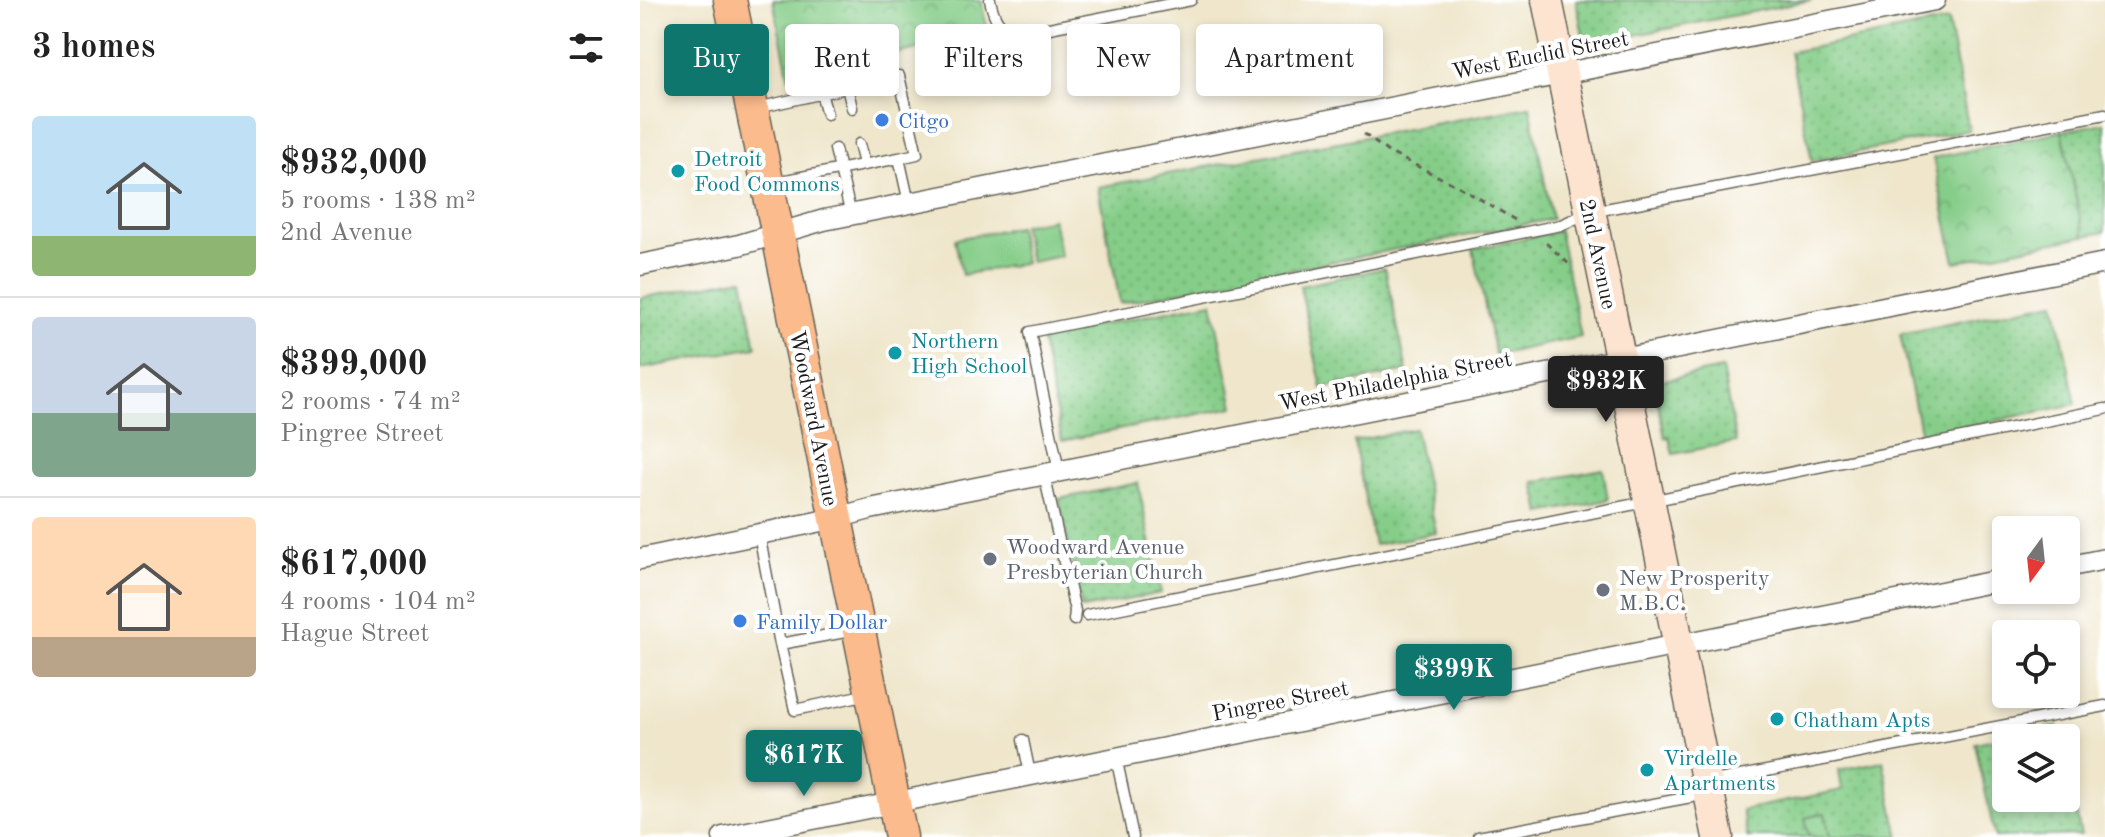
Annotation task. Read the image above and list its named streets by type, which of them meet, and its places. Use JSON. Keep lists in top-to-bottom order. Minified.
{"streets":{"main road":["Woodward Avenue"],"street":["West Euclid Street","2nd Avenue","West Philadelphia Street","Pingree Street"]},"crossings":[["West Euclid Street","2nd Avenue"],["West Euclid Street","Woodward Avenue"],["2nd Avenue","West Philadelphia Street"],["2nd Avenue","Pingree Street"],["West Philadelphia Street","Woodward Avenue"],["Woodward Avenue","Pingree Street"]],"places":["Citgo","Detroit Food Commons","Northern High School","Woodward Avenue Presbyterian Church","New Prosperity M.B.C.","Family Dollar","Chatham Apts","Virdelle Apartments"],"north":"bottom","page":{"heading":"3 homes","chip":["Buy","Rent","Filters","New","Apartment"],"list":[{"name":"$932,000","note":"5 rooms · 138 m² · 2nd Avenue"},{"name":"$399,000","note":"2 rooms · 74 m² · Pingree Street"},{"name":"$617,000","note":"4 rooms · 104 m² · Hague Street"}],"price":["$932K","$399K","$617K"]}}
